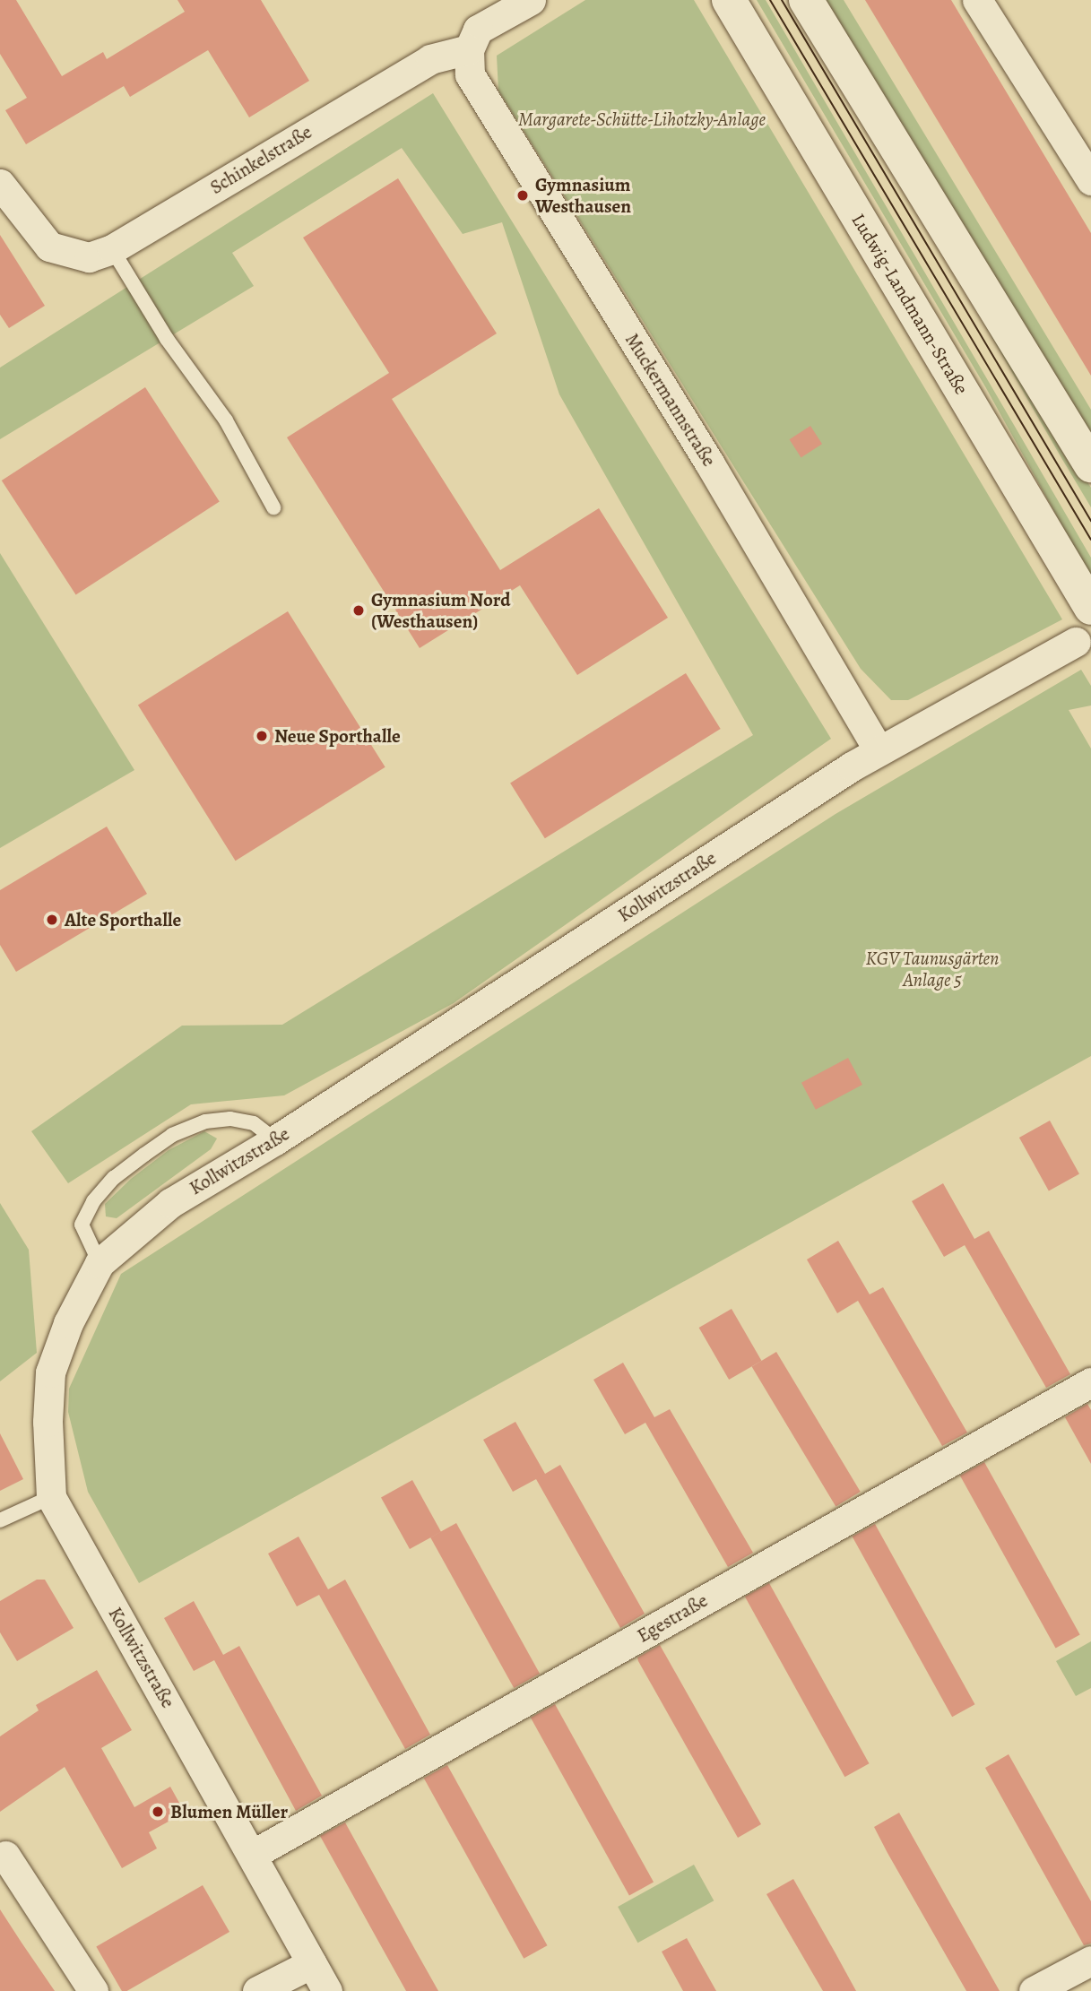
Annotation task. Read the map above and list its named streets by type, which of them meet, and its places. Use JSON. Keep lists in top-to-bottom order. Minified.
{"streets":{"main road":["Ludwig-Landmann-Straße"],"street":["Schinkelstraße","Muckermannstraße","Kollwitzstraße","Egestraße"]},"crossings":[["Schinkelstraße","Muckermannstraße"],["Muckermannstraße","Kollwitzstraße"],["Kollwitzstraße","Egestraße"]],"parks":["Margarete-Schütte-Lihotzky-Anlage","KGV Taunusgärten Anlage 5"],"places":["Gymnasium Westhausen","Gymnasium Nord (Westhausen)","Neue Sporthalle","Alte Sporthalle","Blumen Müller"]}
